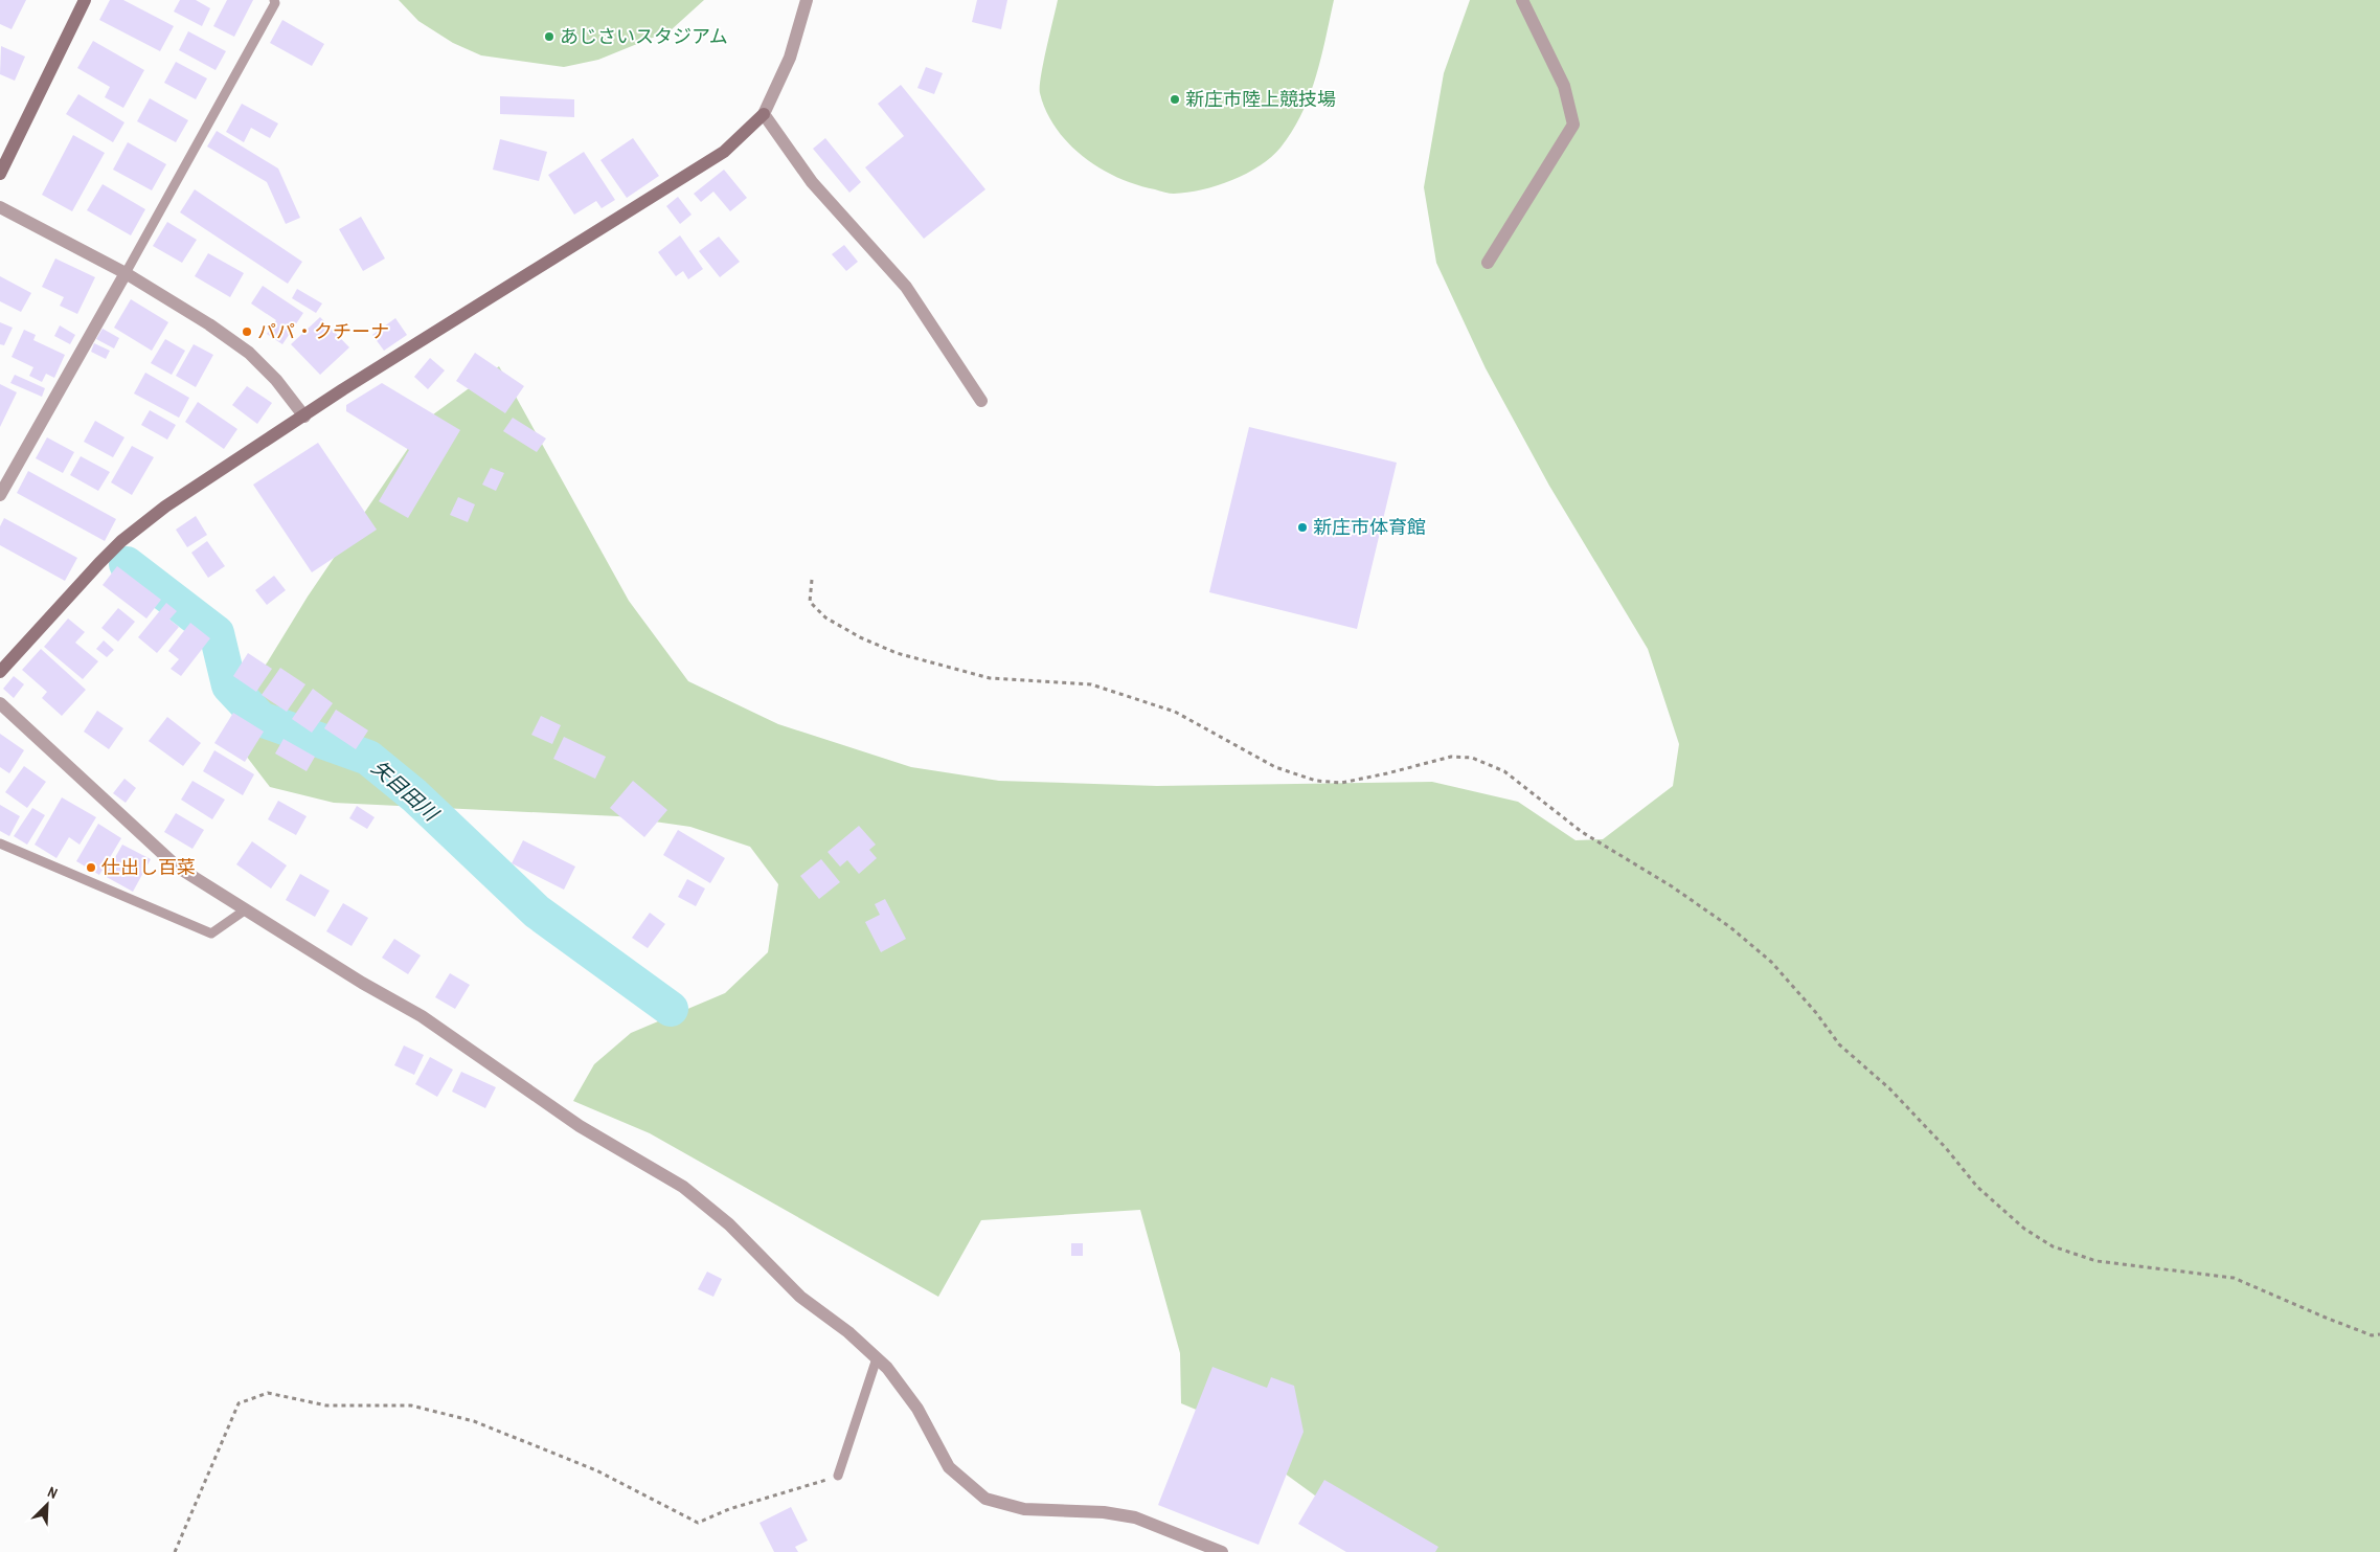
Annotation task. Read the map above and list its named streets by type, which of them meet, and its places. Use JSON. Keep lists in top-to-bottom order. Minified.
{"water":["矢目田川"],"places":["あじさいスタジアム","新庄市陸上競技場","パパ・クチーナ","新庄市体育館","仕出し百菜"],"north":"top right"}
